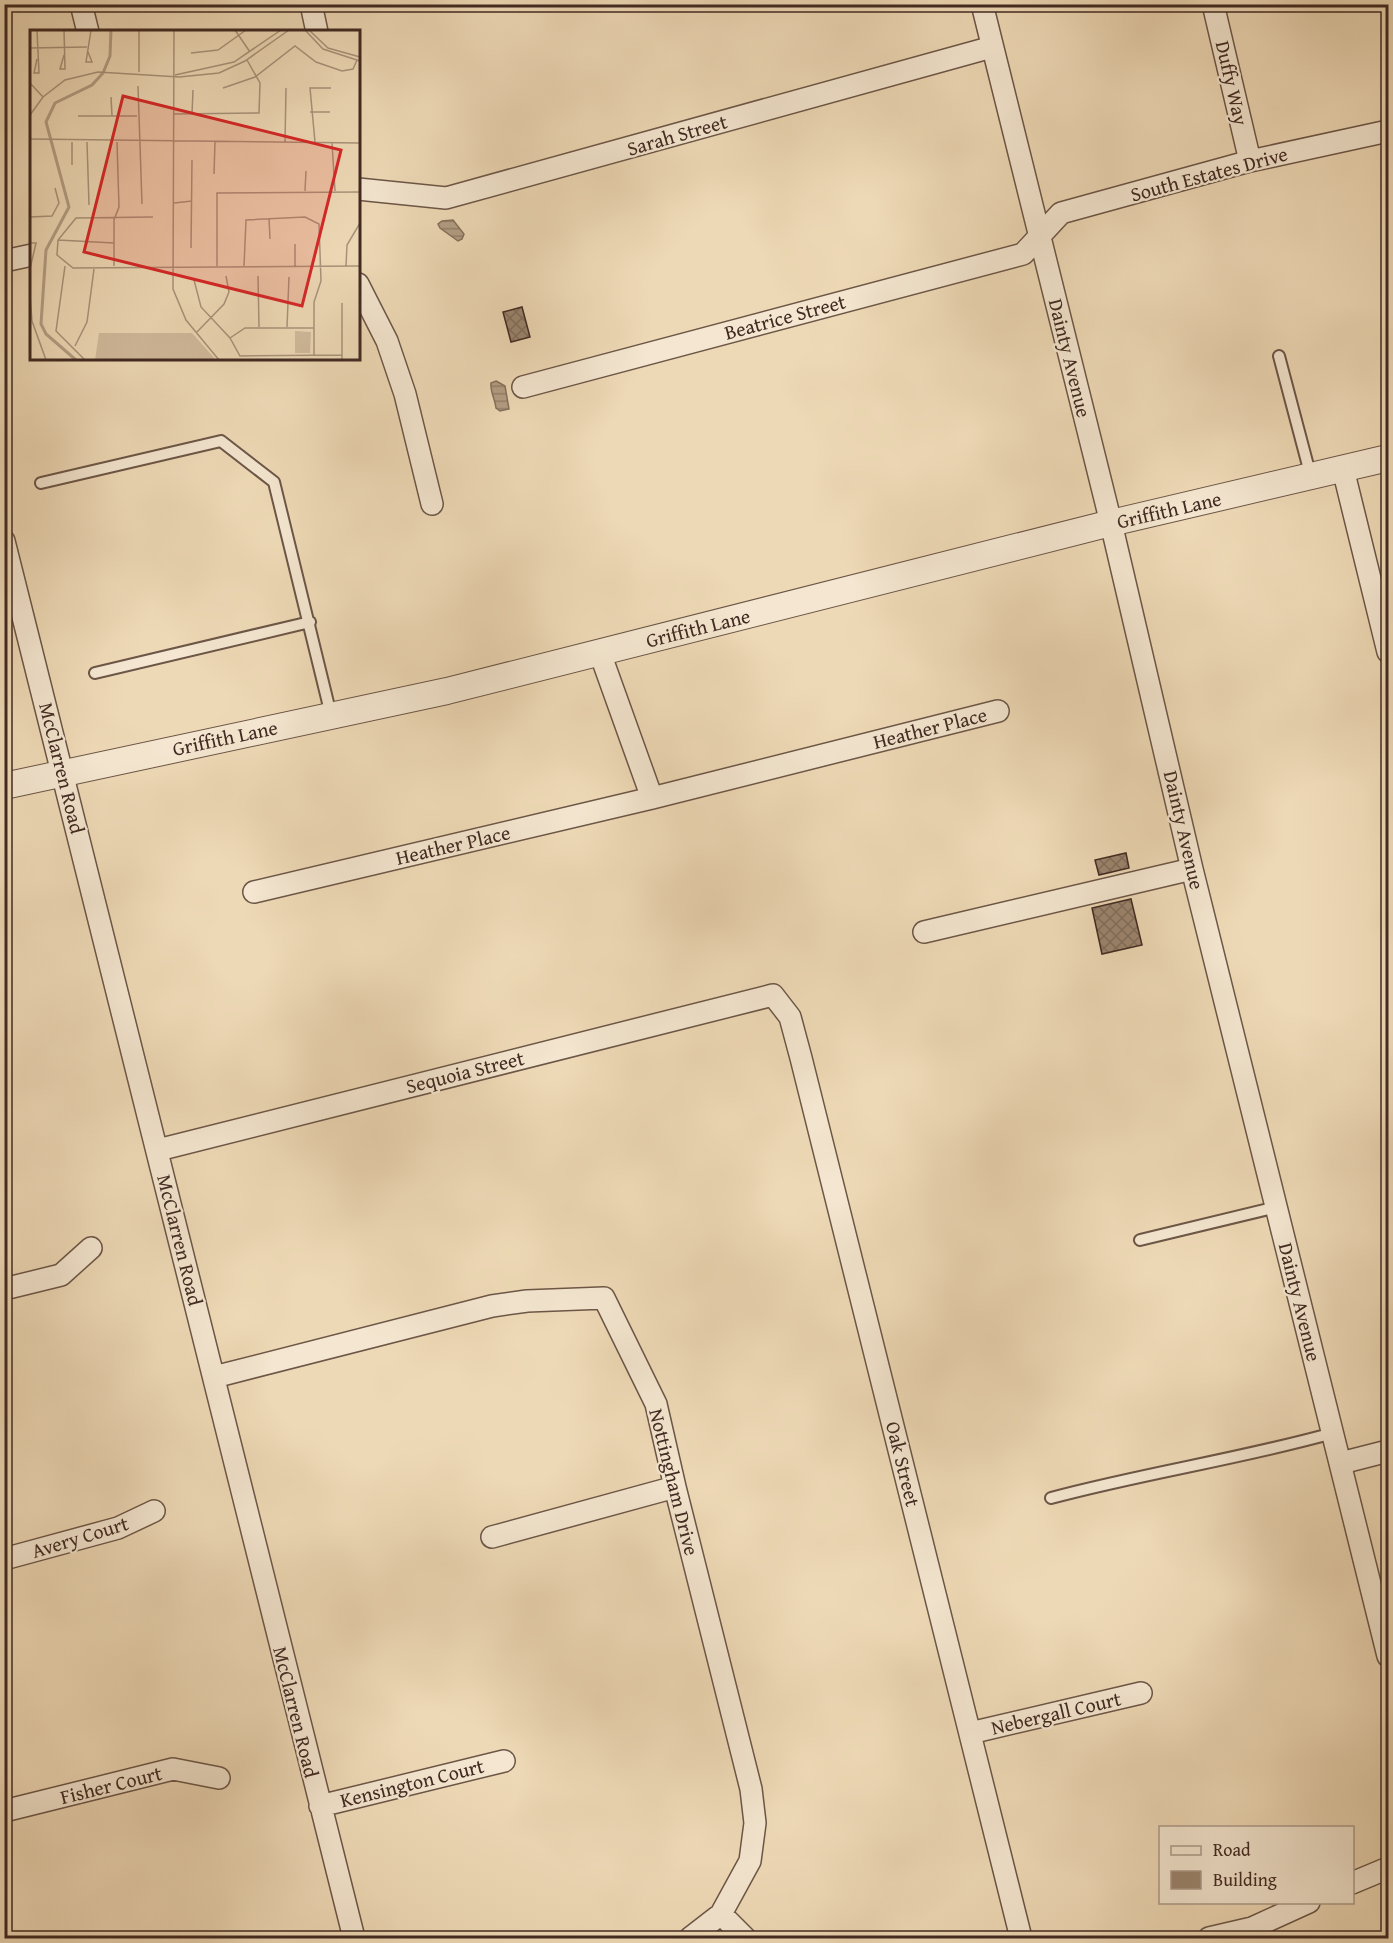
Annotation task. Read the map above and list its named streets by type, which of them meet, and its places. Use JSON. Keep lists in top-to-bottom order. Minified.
{"streets":{"street":["Duffy Way","Sarah Street","South Estates Drive","Beatrice Street","Dainty Avenue","Griffith Lane","Heather Place","McClarren Road","Sequoia Street","Oak Street","Nottingham Drive","Avery Court","Nebergall Court","Kensington Court","Fisher Court"]},"crossings":[["Duffy Way","South Estates Drive"],["Sarah Street","Dainty Avenue"],["South Estates Drive","Beatrice Street"],["South Estates Drive","Dainty Avenue"],["Beatrice Street","Dainty Avenue"],["Dainty Avenue","Griffith Lane"],["Griffith Lane","McClarren Road"],["McClarren Road","Sequoia Street"],["McClarren Road","Nottingham Drive"],["McClarren Road","Kensington Court"],["Sequoia Street","Oak Street"],["Oak Street","Nebergall Court"]],"legend":["Road","Building"]}
